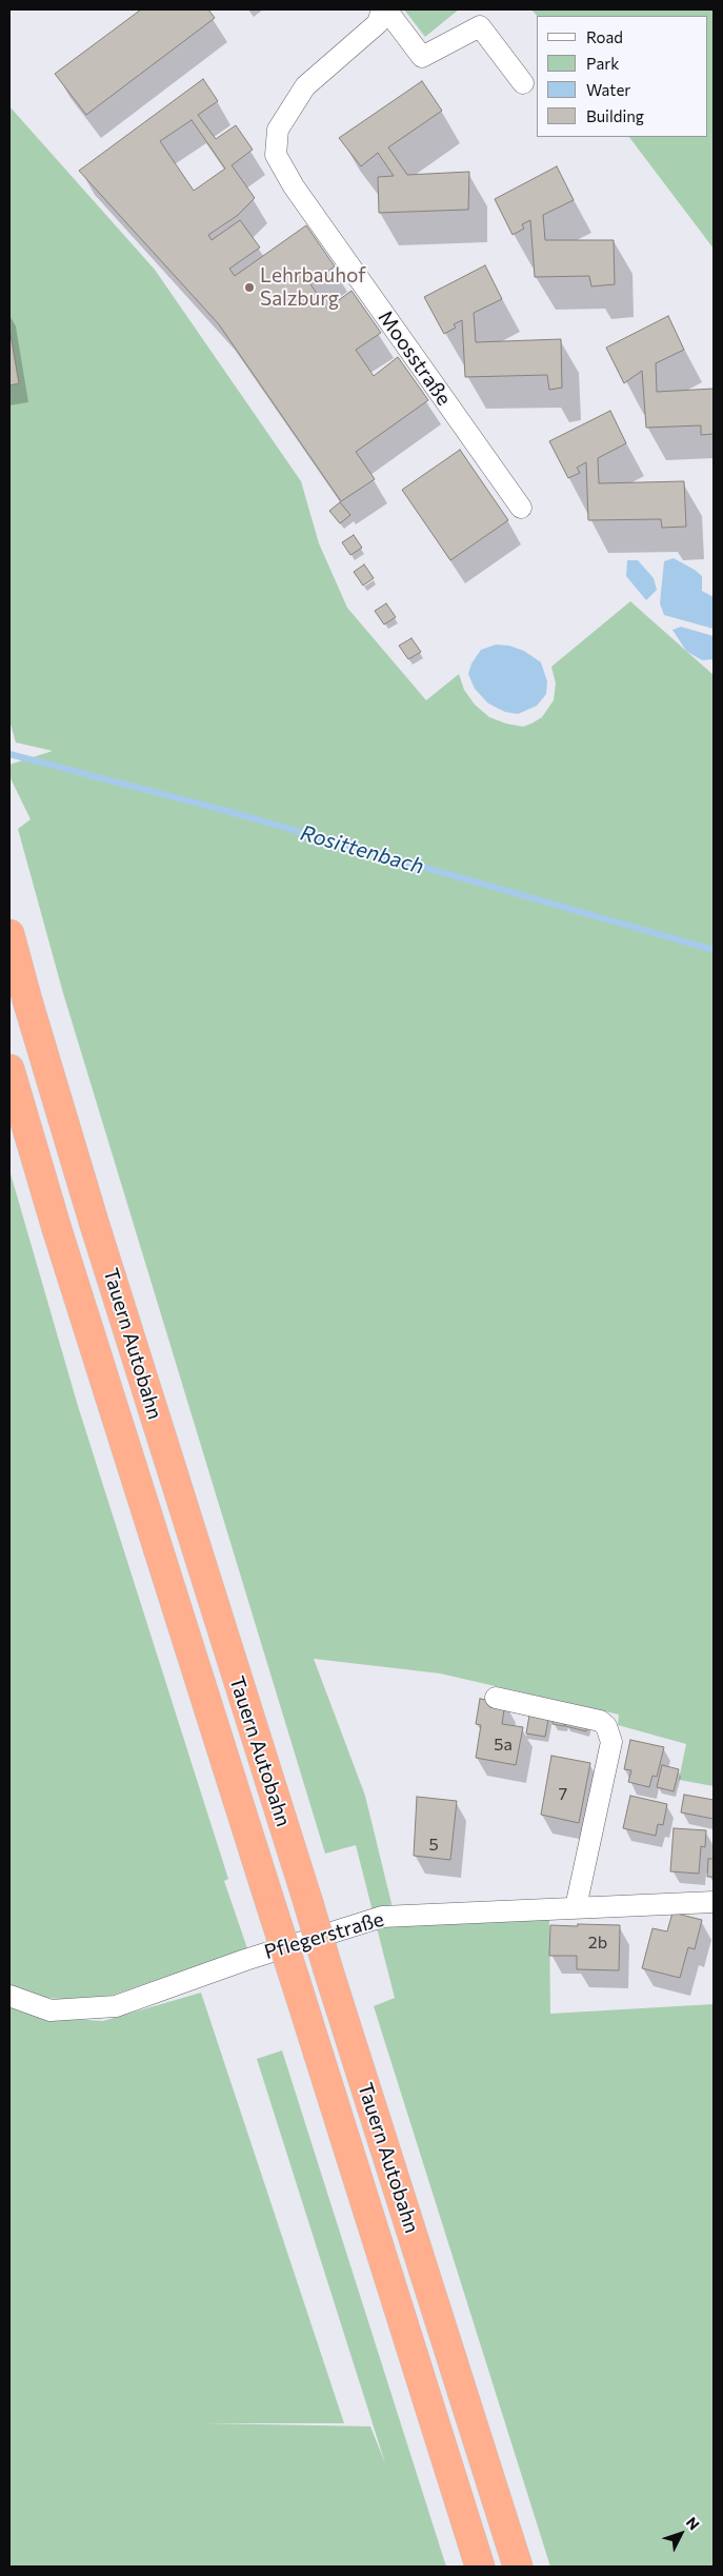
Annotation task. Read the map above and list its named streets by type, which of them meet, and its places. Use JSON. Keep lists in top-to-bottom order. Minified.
{"streets":{"highway":["Tauern Autobahn"],"street":["Moosstraße","Pflegerstraße"]},"water":["Rosittenbach"],"places":["Lehrbauhof Salzburg"],"house_numbers":["5a","7","5","2b"],"legend":["Road","Park","Water","Building"],"north":"top right"}
